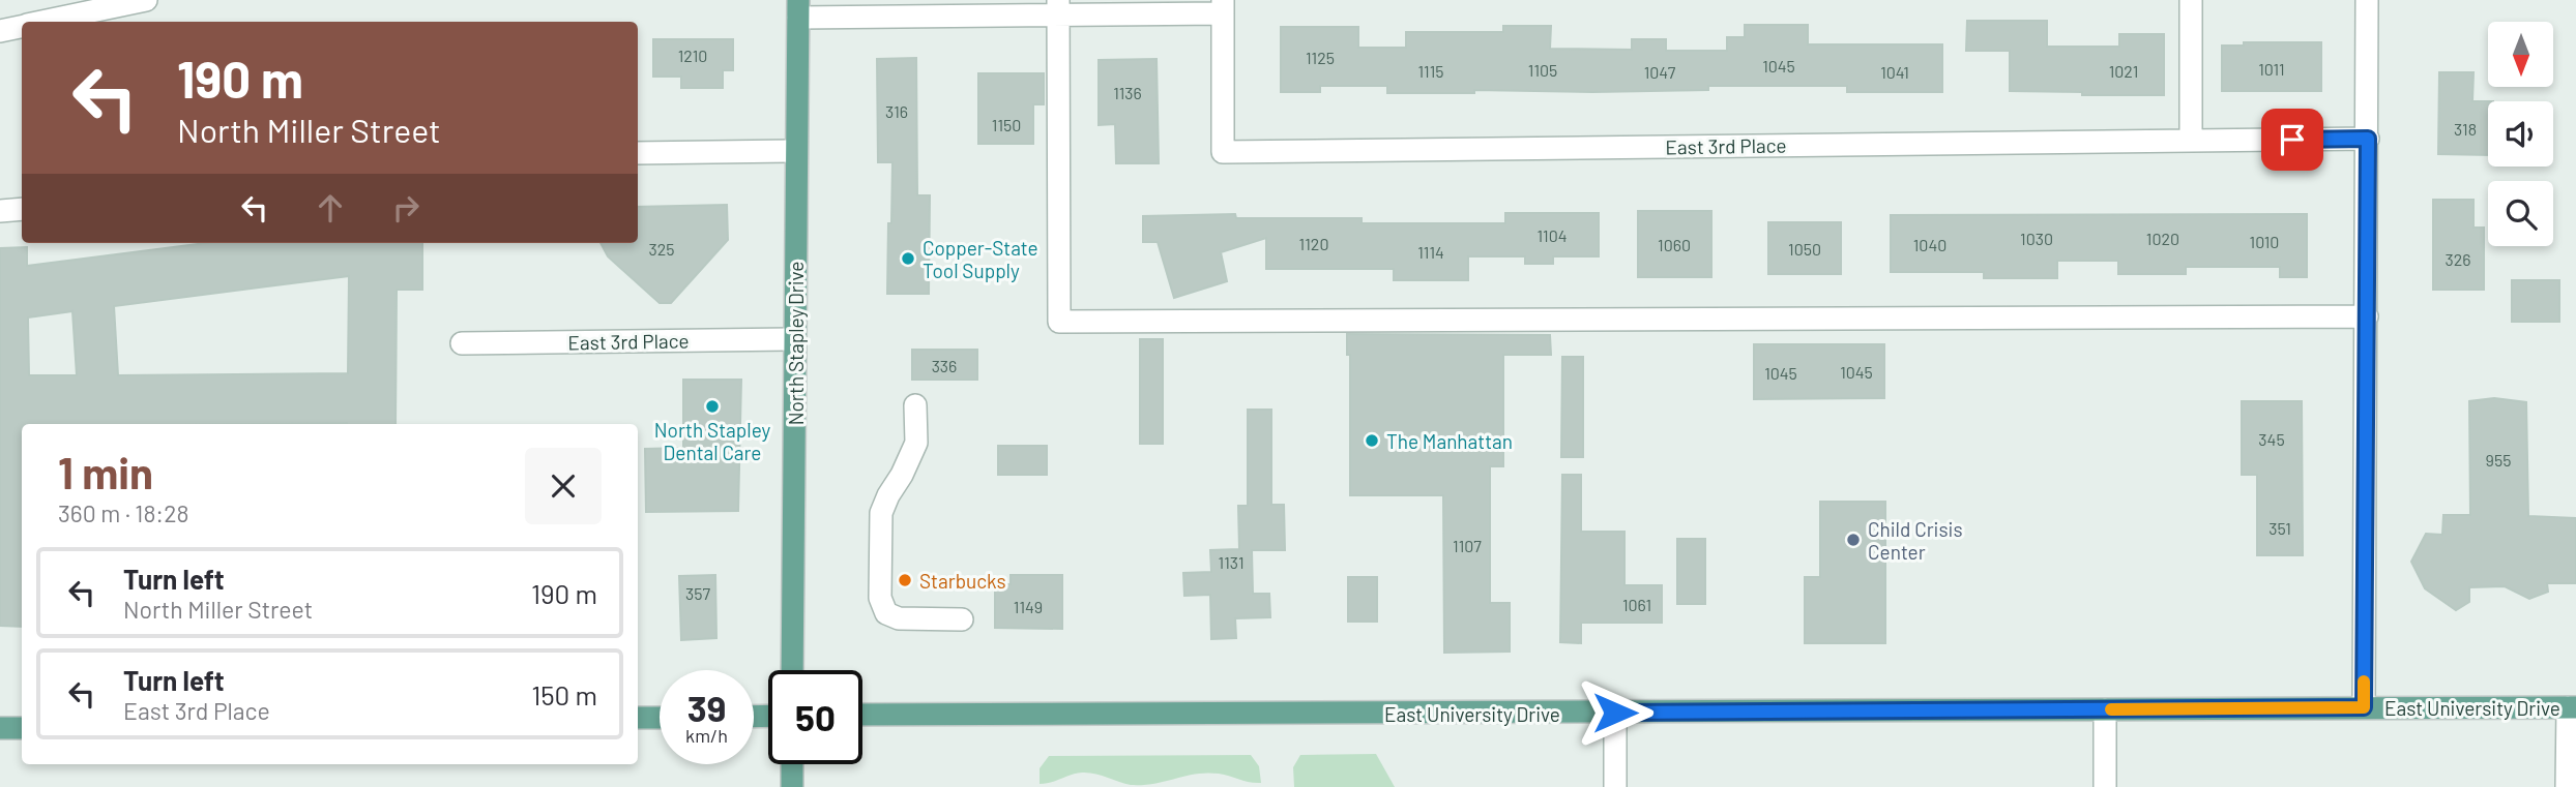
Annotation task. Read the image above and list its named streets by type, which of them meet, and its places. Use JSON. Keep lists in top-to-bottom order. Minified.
{"streets":{"main road":["North Stapley Drive","East University Drive"],"street":["East 3rd Place"]},"crossings":[["East 3rd Place","North Stapley Drive"]],"places":["Copper-State Tool Supply","North Stapley Dental Care","The Manhattan","Child Crisis Center","Starbucks"],"house_numbers":["1210","1125","1045","1011","1105","1115","1021","1047","1041","1136","316","1150","318","1104","1030","1020","1010","1120","1060","1040","325","1050","1114","326","336","1045","1045","345","955","351","1107","1131","357","1061","1149"],"north":"bottom","page":{"turn":["190 m","North Miller Street"],"heading":["1 min","360 m · 18:28"],"list":[{"name":"Turn left","note":"North Miller Street","value":"190 m"},{"name":"Turn left","note":"East 3rd Place","value":"150 m"}],"speed":"39 km/h","limit":"50"}}
